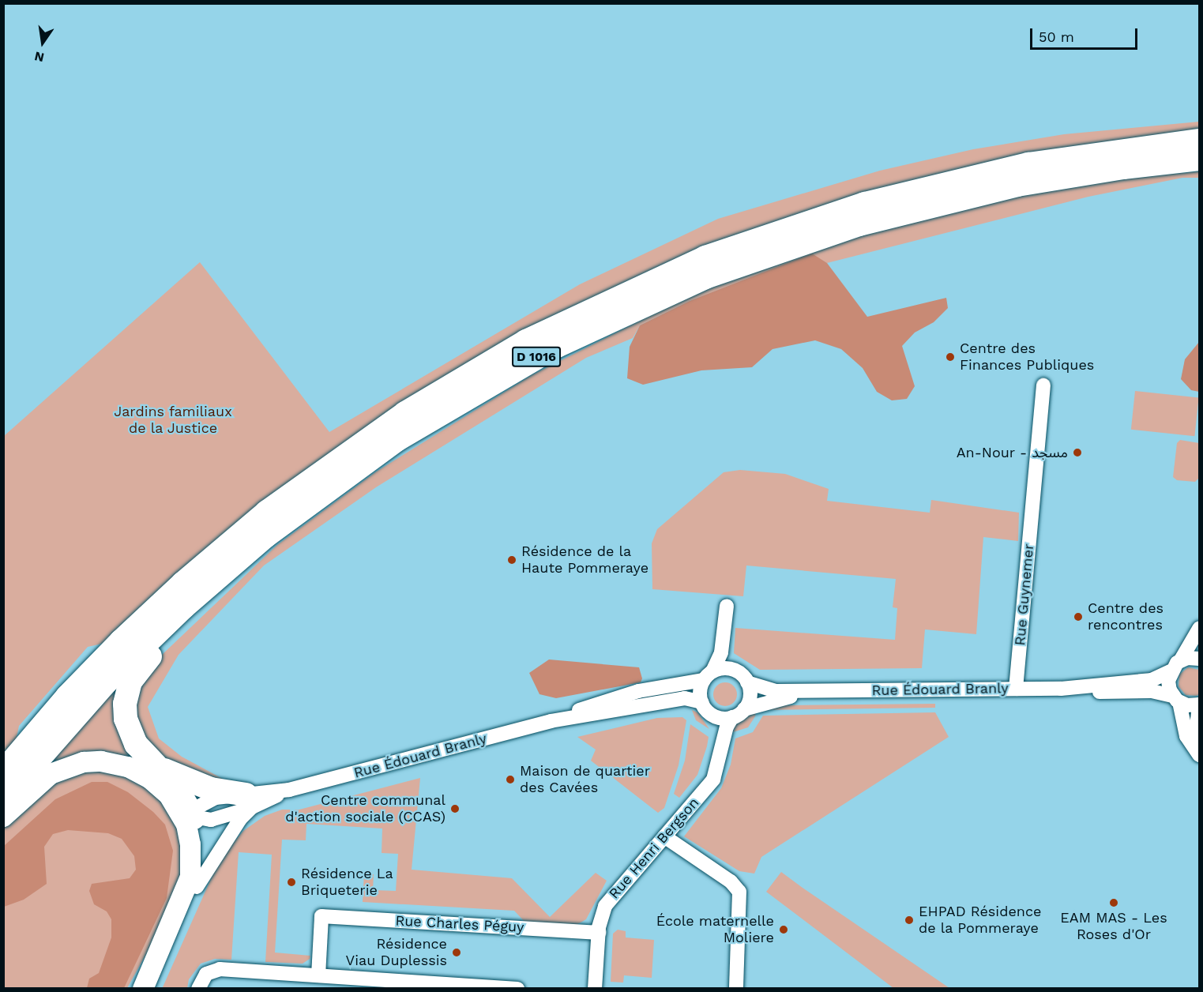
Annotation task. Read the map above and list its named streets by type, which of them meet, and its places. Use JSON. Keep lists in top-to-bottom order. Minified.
{"streets":{"highway":["D 1016"],"street":["Rue Guynemer","Rue Édouard Branly","Rue Henri Bergson","Rue Charles Péguy"]},"crossings":[["Rue Guynemer","Rue Édouard Branly"],["Rue Édouard Branly","Rue Henri Bergson"],["Rue Henri Bergson","Rue Charles Péguy"]],"parks":["Jardins familiaux de la Justice"],"places":["Centre des Finances Publiques","An-Nour - مسجد","Résidence de la Haute Pommeraye","Centre des rencontres","Maison de quartier des Cavées","Centre communal d'action sociale (CCAS)","Résidence La Briqueterie","EAM MAS - Les Roses d'Or","EHPAD Résidence de la Pommeraye","École maternelle Moliere","Résidence Viau Duplessis"],"scale_bar":"50 m","north":"bottom"}
